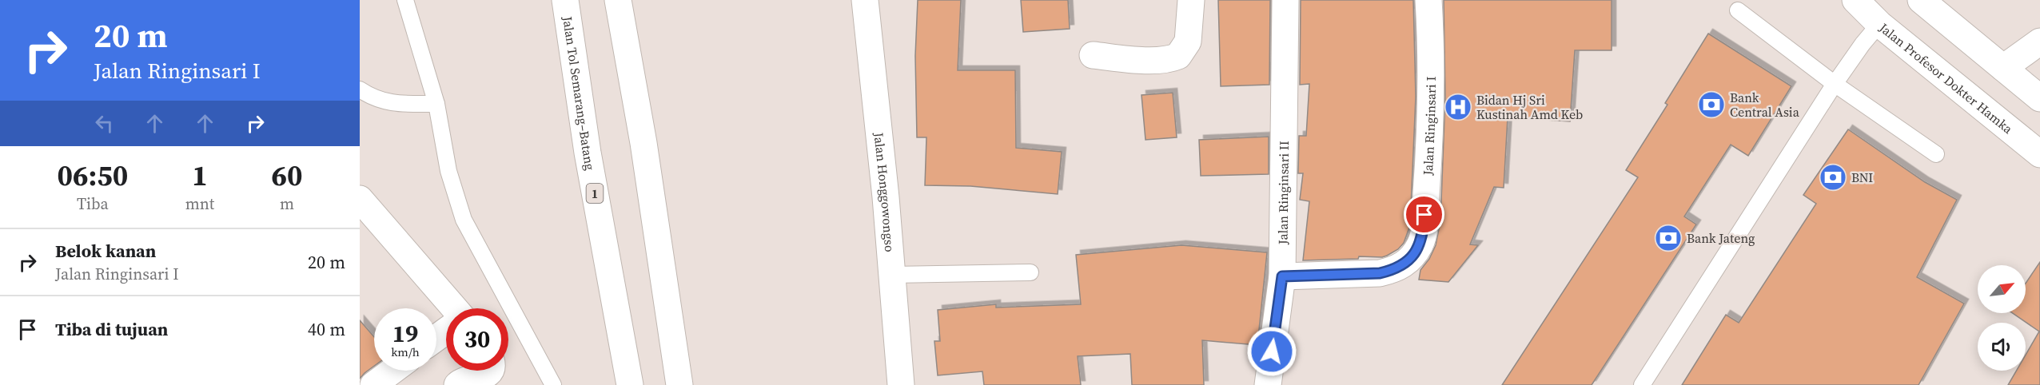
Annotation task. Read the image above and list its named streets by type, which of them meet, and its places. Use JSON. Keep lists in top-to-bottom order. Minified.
{"streets":{"main road":["Jalan Profesor Dokter Hamka","Jalan Tol Semarang–Batang","Jalan Ringinsari I","Jalan Honggowongso","1","Jalan Ringinsari II"]},"crossings":[["Jalan Ringinsari I","Jalan Ringinsari II"]],"places":{"bank":["Bank Central Asia","BNI","Bank Jateng"],"hospital":["Bidan Hj Sri Kustinah Amd Keb"]},"north":"top right","page":{"turn":["20 m","Jalan Ringinsari I"],"eta":["06:50","Tiba","1","mnt","60","m"],"list":[{"name":"Belok kanan","note":"Jalan Ringinsari I","value":"20 m"},{"name":"Tiba di tujuan","value":"40 m"}],"speed":"19 km/h","limit":"30"}}
